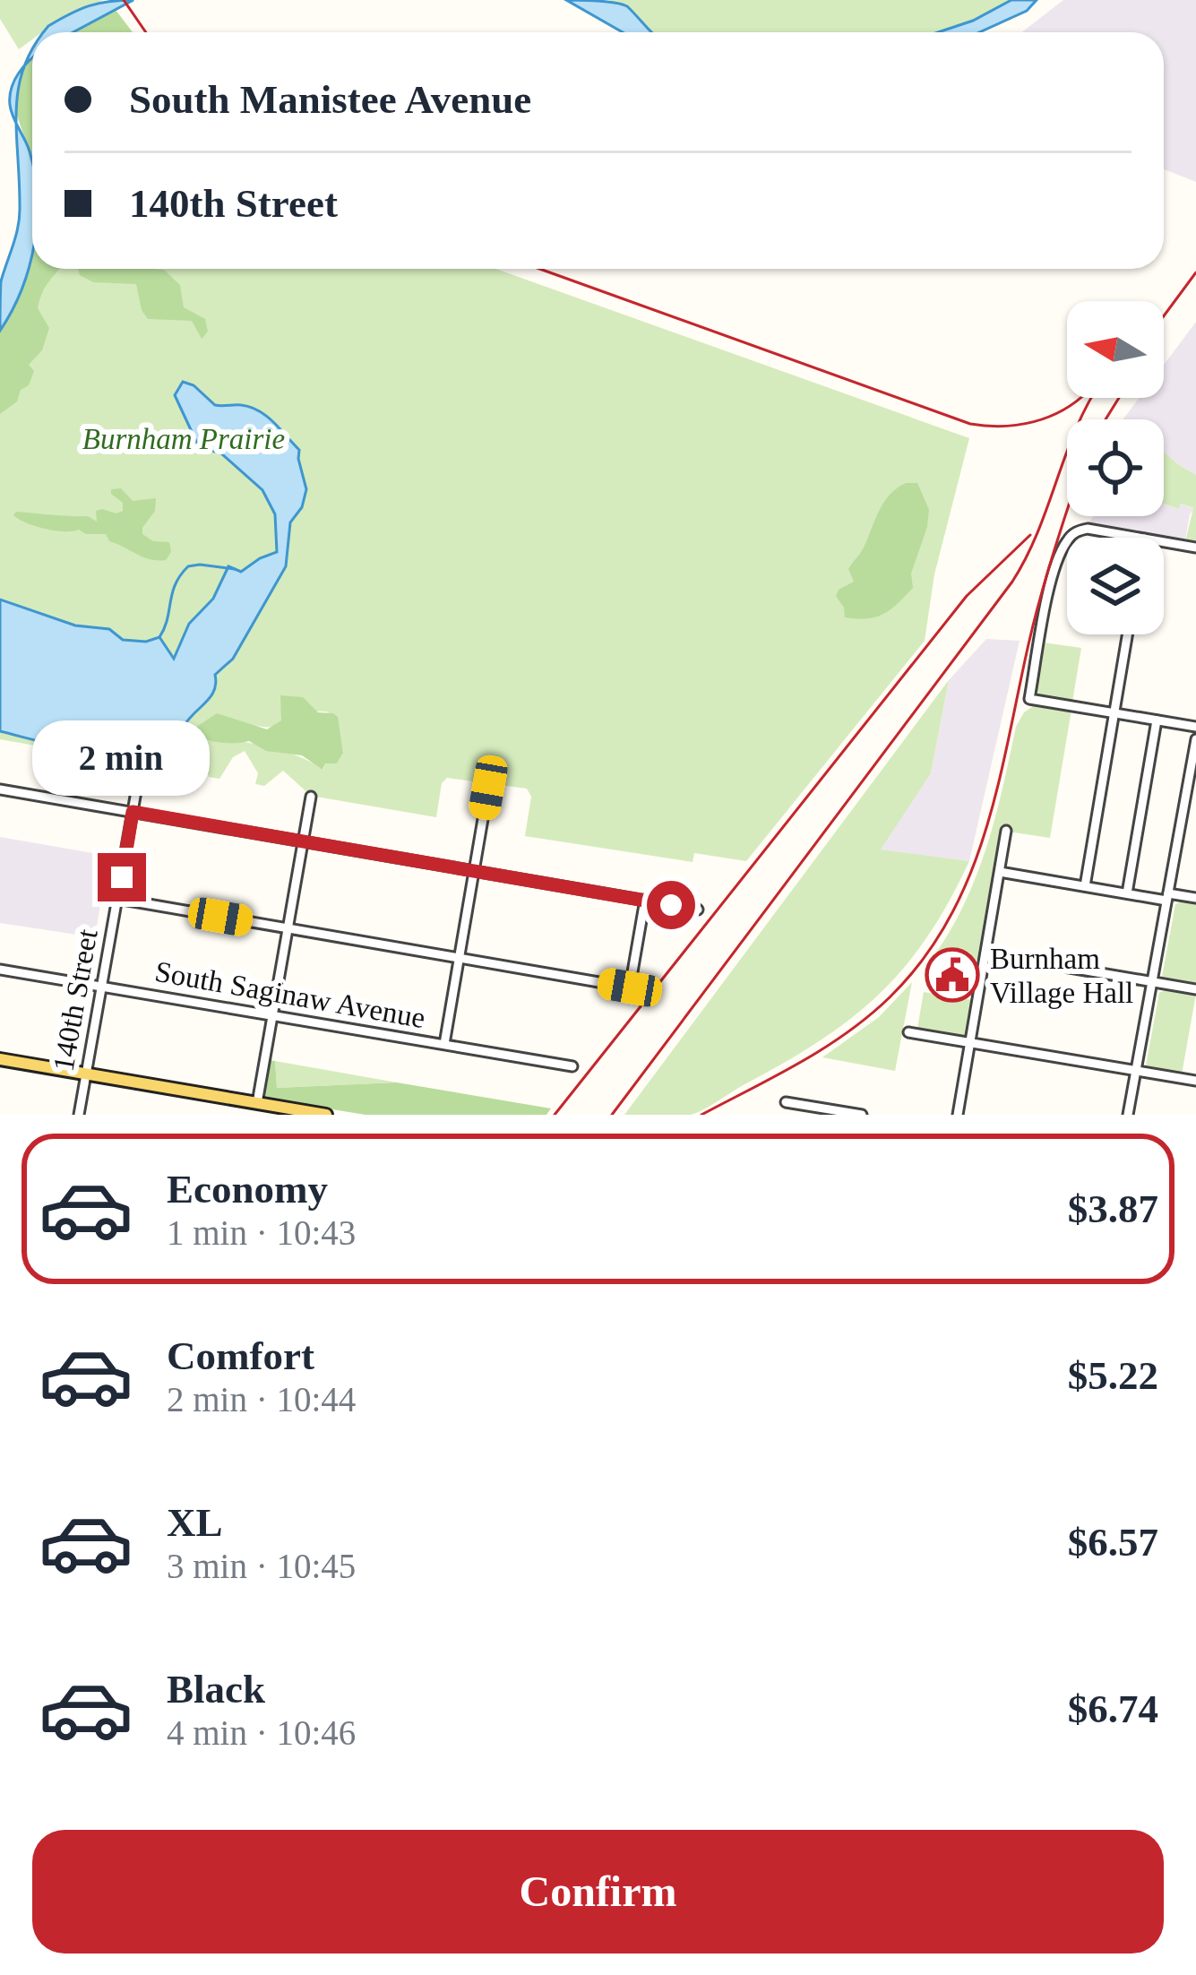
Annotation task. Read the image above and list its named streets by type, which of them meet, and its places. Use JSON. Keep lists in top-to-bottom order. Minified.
{"streets":{"street":["South Saginaw Avenue","140th Street"]},"crossings":[["South Saginaw Avenue","140th Street"]],"parks":["Burnham Prairie"],"places":{"public building":["Burnham Village Hall"]},"north":"left","page":{"banner":["South Manistee Avenue","140th Street"],"bubble":"2 min","list":[{"name":"Economy","note":"1 min · 10:43","value":"$3.87"},{"name":"Comfort","note":"2 min · 10:44","value":"$5.22"},{"name":"XL","note":"3 min · 10:45","value":"$6.57"},{"name":"Black","note":"4 min · 10:46","value":"$6.74"}],"buttons":"Confirm"}}
